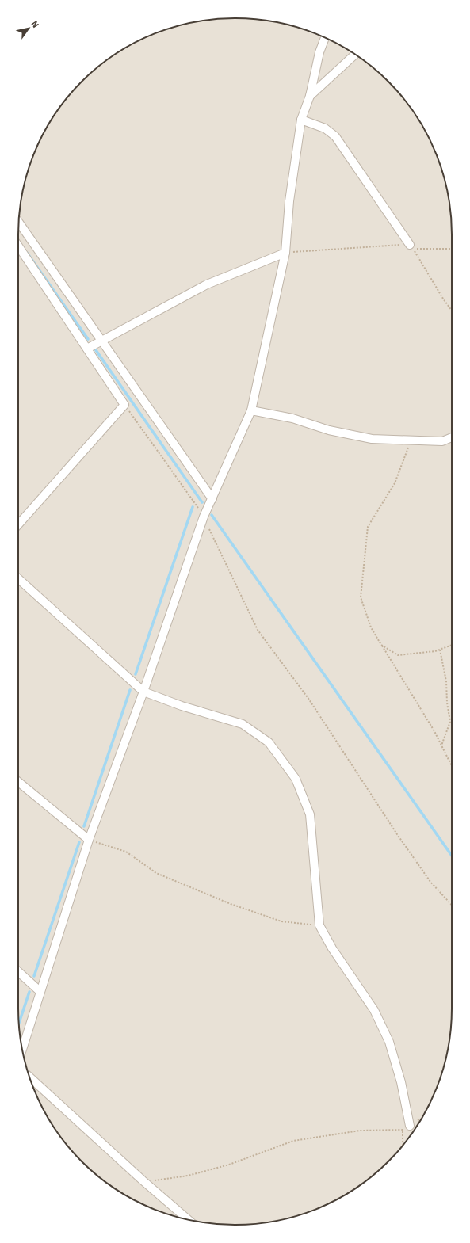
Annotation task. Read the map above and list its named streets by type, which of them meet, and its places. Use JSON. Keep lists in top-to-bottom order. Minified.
{"north":"top right"}
